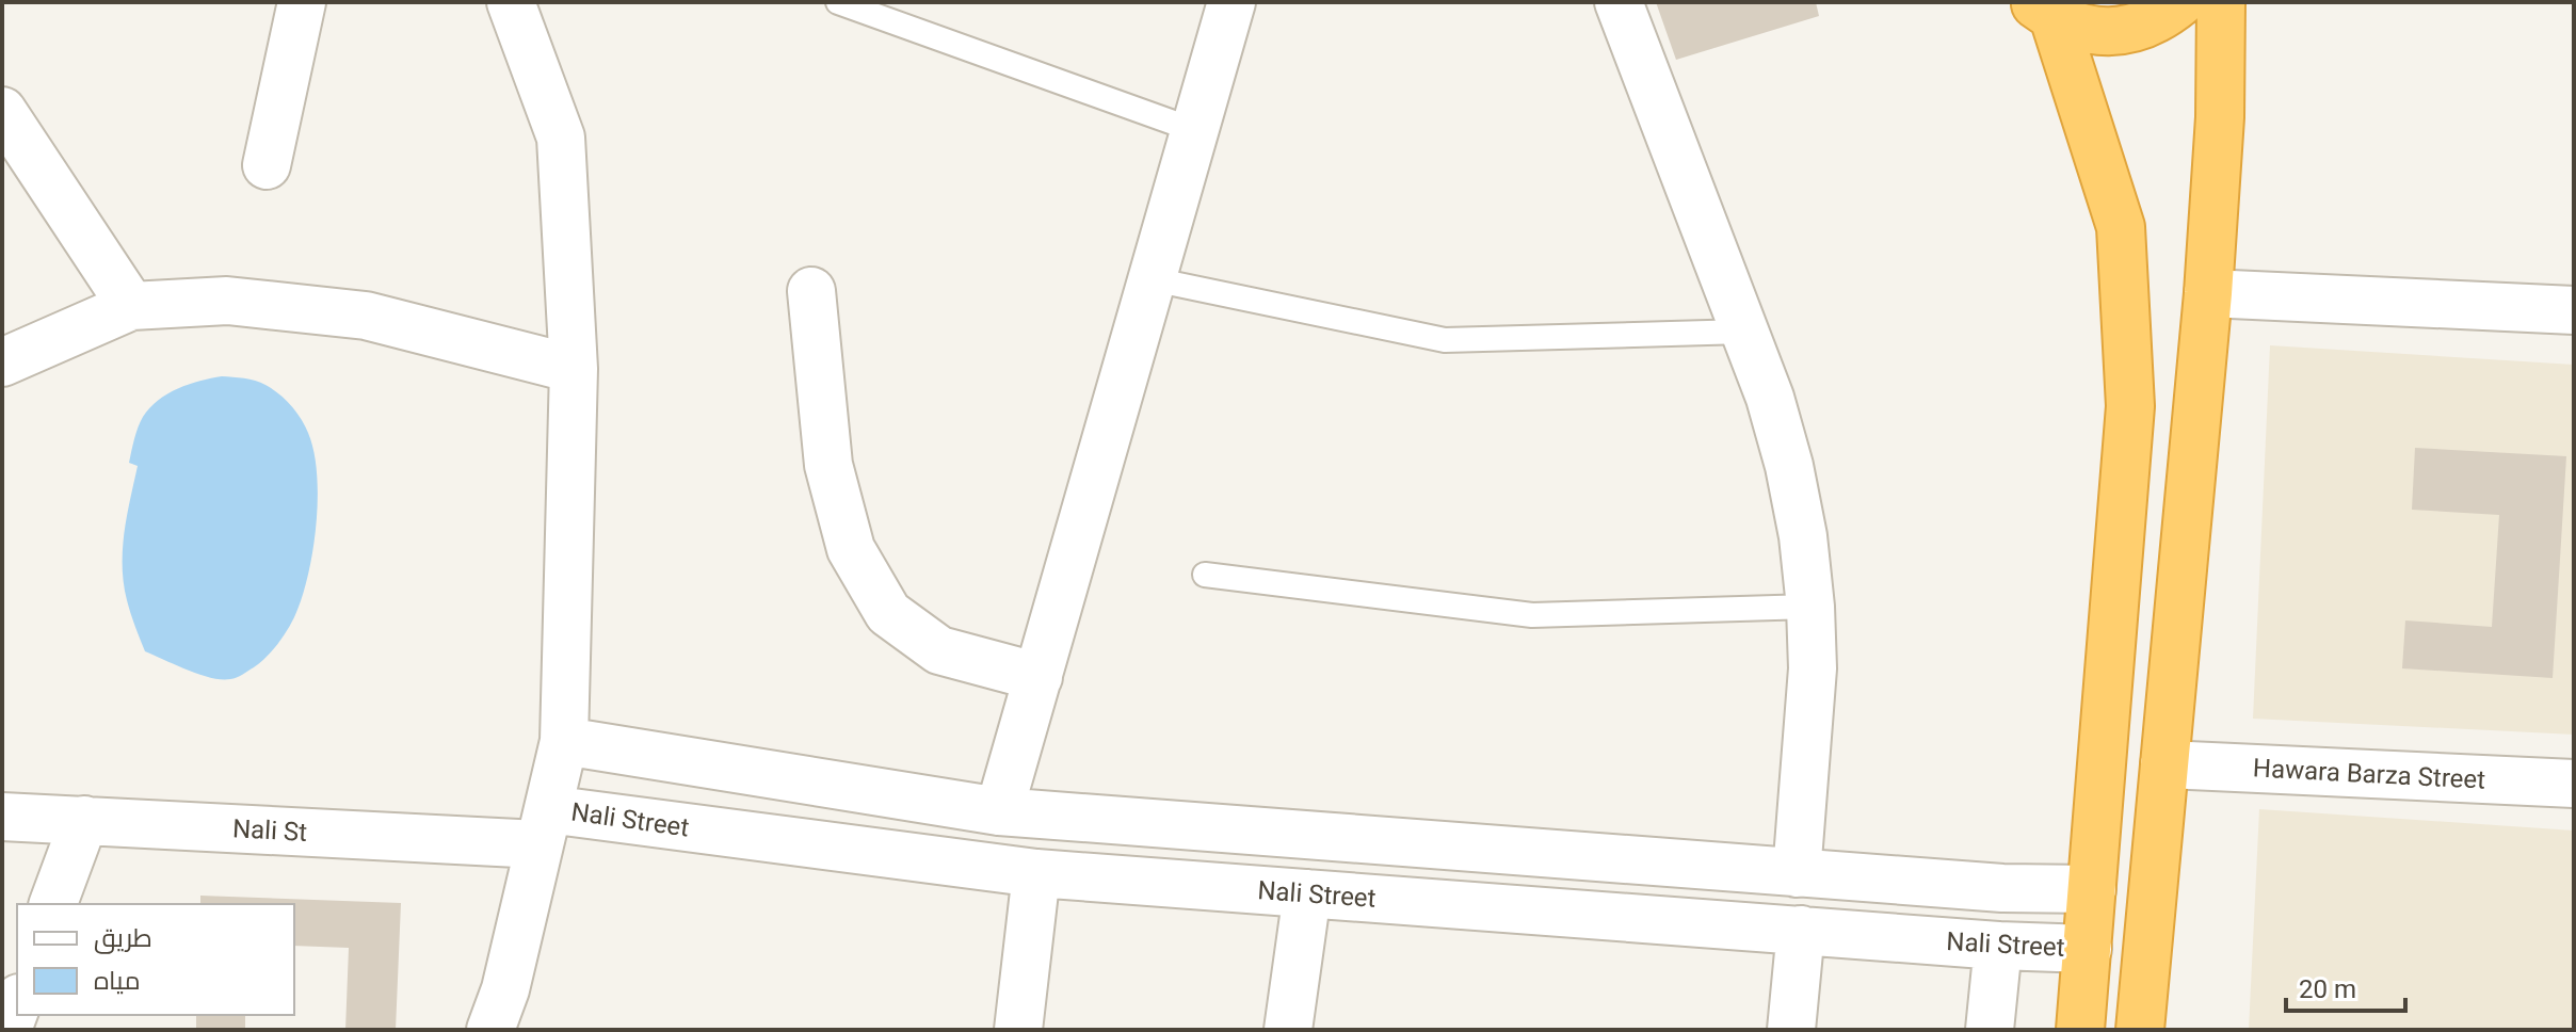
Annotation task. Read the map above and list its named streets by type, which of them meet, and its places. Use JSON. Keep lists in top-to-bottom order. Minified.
{"streets":{"street":["Hawara Barza Street","Nali Street","Nali St"]},"crossings":[["Nali Street","Nali St"]],"legend":["طريق","مياه"],"scale_bar":"20 m"}
